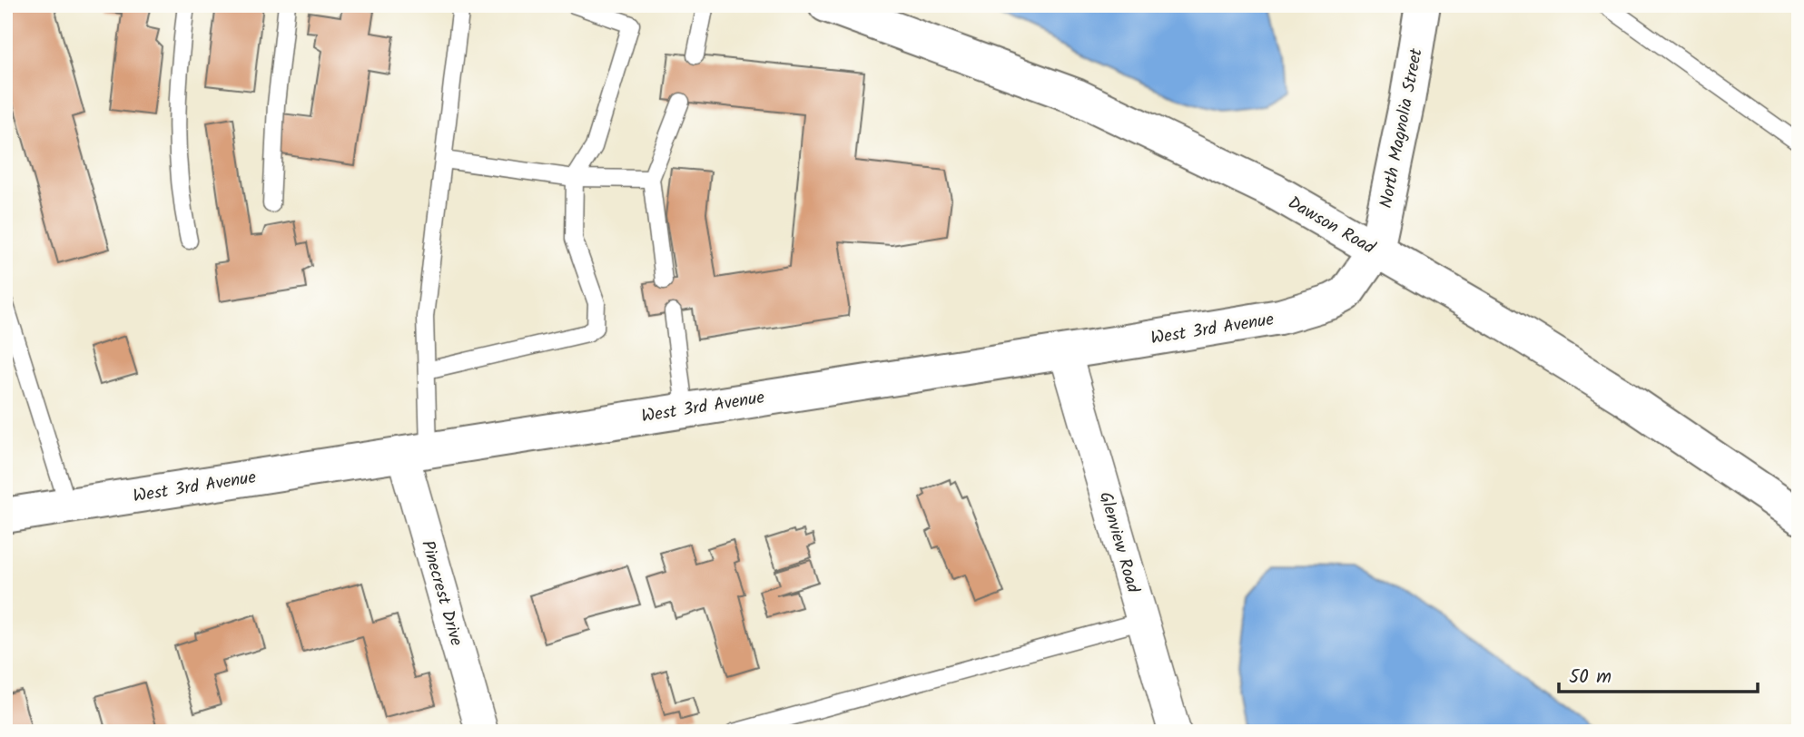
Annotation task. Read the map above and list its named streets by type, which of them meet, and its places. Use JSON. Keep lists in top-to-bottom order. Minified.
{"streets":{"street":["North Magnolia Street","Dawson Road","West 3rd Avenue","Glenview Road","Pinecrest Drive"]},"crossings":[["North Magnolia Street","Dawson Road"],["North Magnolia Street","West 3rd Avenue"],["Dawson Road","West 3rd Avenue"],["West 3rd Avenue","Glenview Road"],["West 3rd Avenue","Pinecrest Drive"]],"scale_bar":"50 m"}
